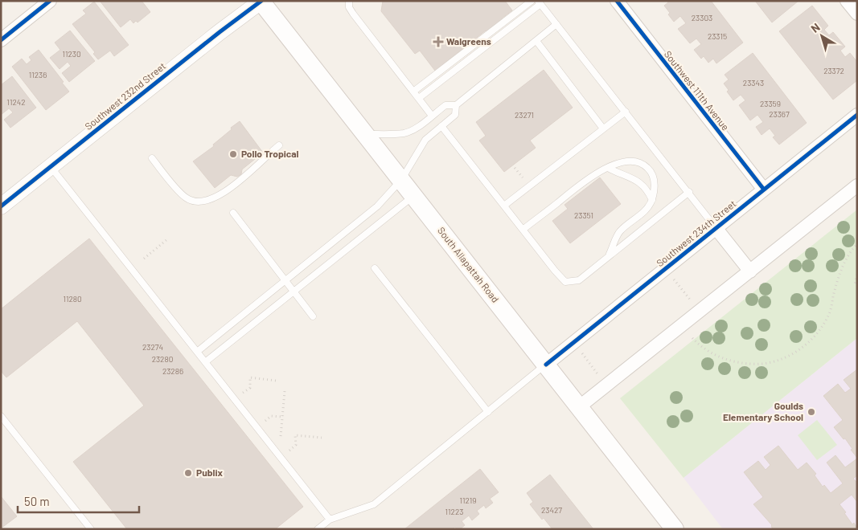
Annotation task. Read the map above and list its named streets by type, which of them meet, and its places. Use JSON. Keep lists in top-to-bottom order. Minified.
{"streets":{"main road":["South Allapattah Road"],"street":["Southwest 111th Avenue","Southwest 232nd Street","Southwest 234th Street"]},"crossings":[["Southwest 111th Avenue","Southwest 234th Street"],["Southwest 232nd Street","South Allapattah Road"],["Southwest 234th Street","South Allapattah Road"]],"places":{"health":["Walgreens"],"other":["Pollo Tropical","Goulds Elementary School","Publix"]},"house_numbers":["23303","23315","11230","23372","11236","23343","11242","23359","23367","23271","23351","11280","23274","23280","23286","11219","23427","11223"],"scale_bar":"50 m","north":"top left"}
